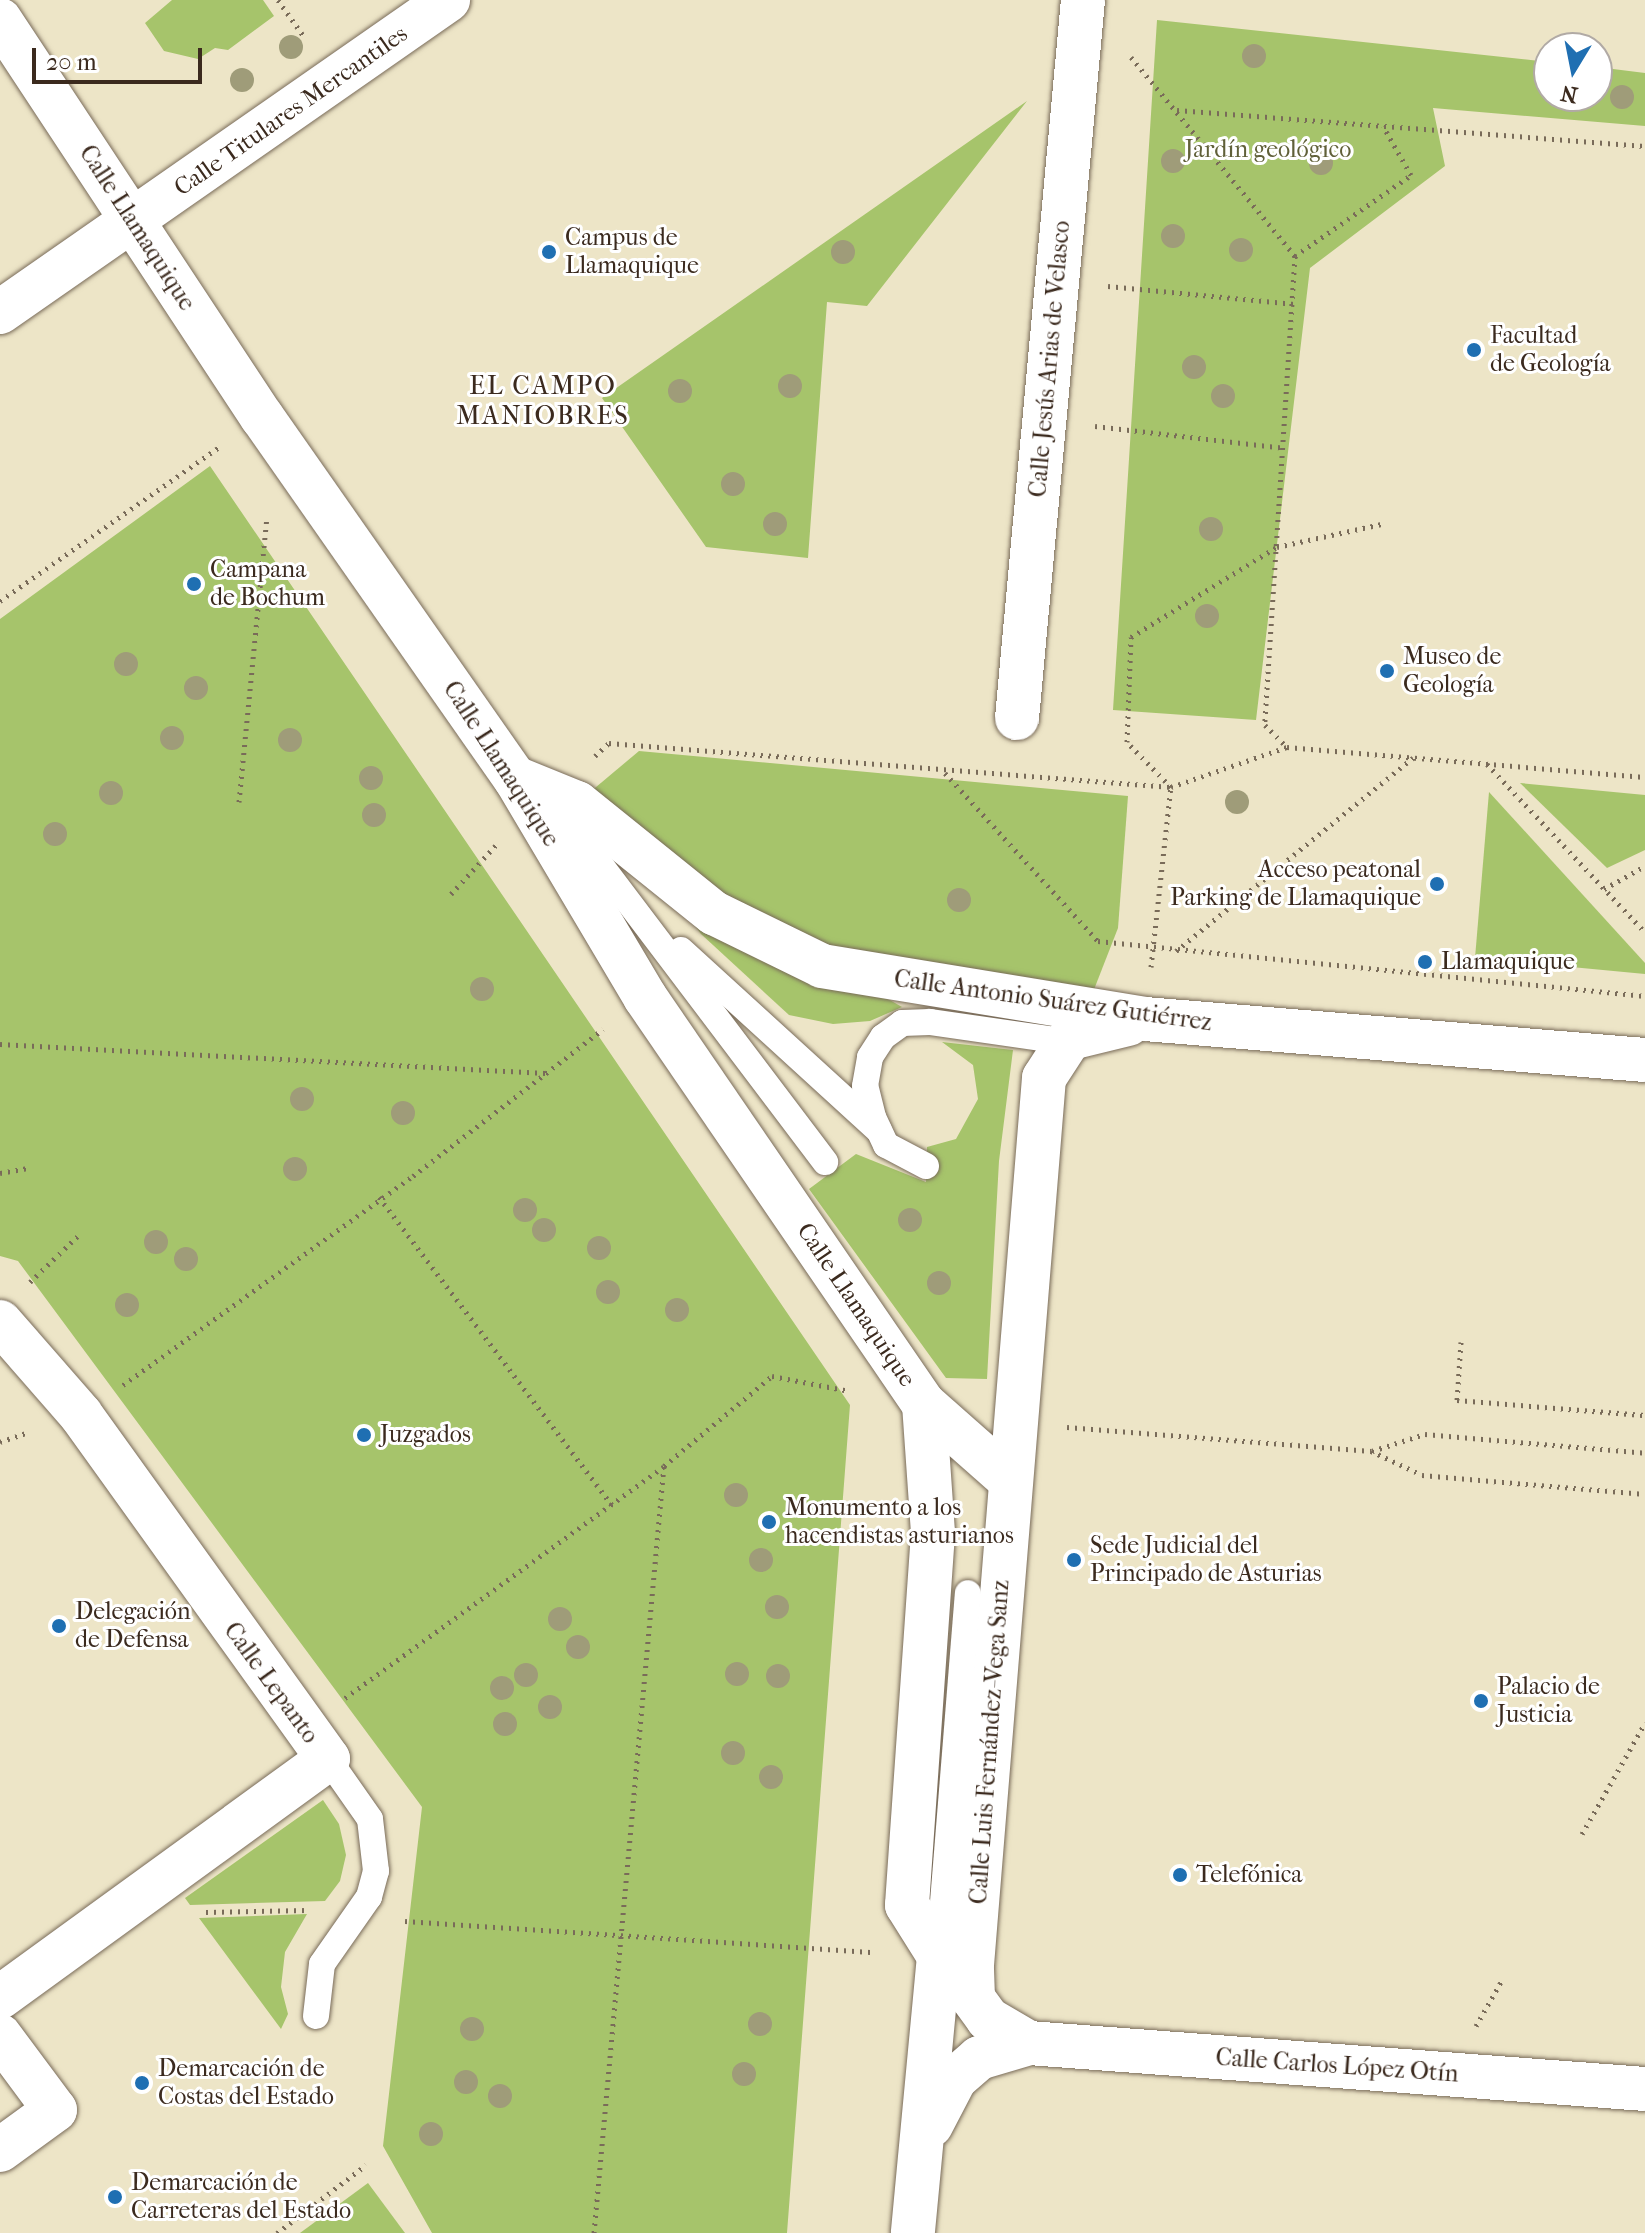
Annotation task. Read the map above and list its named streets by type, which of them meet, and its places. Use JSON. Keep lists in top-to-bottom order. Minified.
{"streets":{"street":["Calle Titulares Mercantiles","Calle Llamaquique","Calle Jesús Arias de Velasco","Calle Antonio Suárez Gutiérrez","Calle Lepanto","Calle Luis Fernández-Vega Sanz","Calle Carlos López Otín"]},"crossings":[["Calle Titulares Mercantiles","Calle Llamaquique"],["Calle Llamaquique","Calle Antonio Suárez Gutiérrez"],["Calle Luis Fernández-Vega Sanz","Calle Carlos López Otín"]],"districts":["EL CAMPO MANIOBRES"],"parks":["Jardín geológico"],"places":["Campus de Llamaquique","Facultad de Geología","Campana de Bochum","Museo de Geología","Acceso peatonal Parking de Llamaquique","Llamaquique","Juzgados","Monumento a los hacendistas asturianos","Sede Judicial del Principado de Asturias","Delegación de Defensa","Palacio de Justicia","Telefónica","Demarcación de Costas del Estado","Demarcación de Carreteras del Estado"],"scale_bar":"20 m","north":"bottom"}
